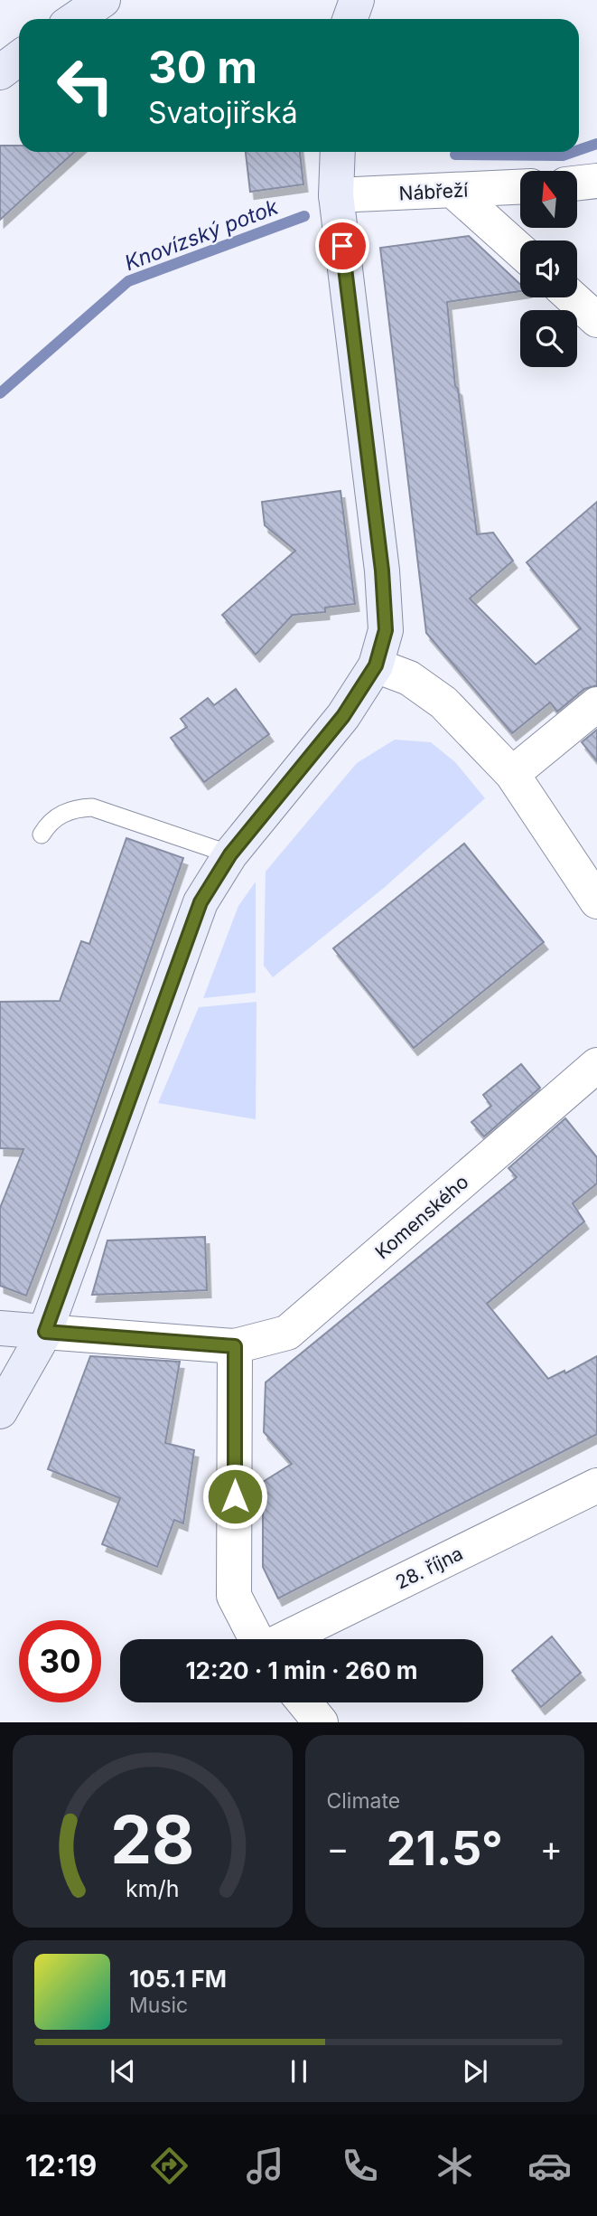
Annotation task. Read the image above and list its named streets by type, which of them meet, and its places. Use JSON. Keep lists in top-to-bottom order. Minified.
{"streets":{"street":["Nábřeží","Komenského","28. října"]},"water":["Knovízský potok"],"north":"top","page":{"turn":["30 m","Svatojiřská"],"limit":"30","trip":"12:20 · 1 min · 260 m","tile":"Climate","heat":["−","21.5°","+"],"song":["105.1 FM","Music"],"tabs":"12:19","gauge":["28","km/h"]}}
